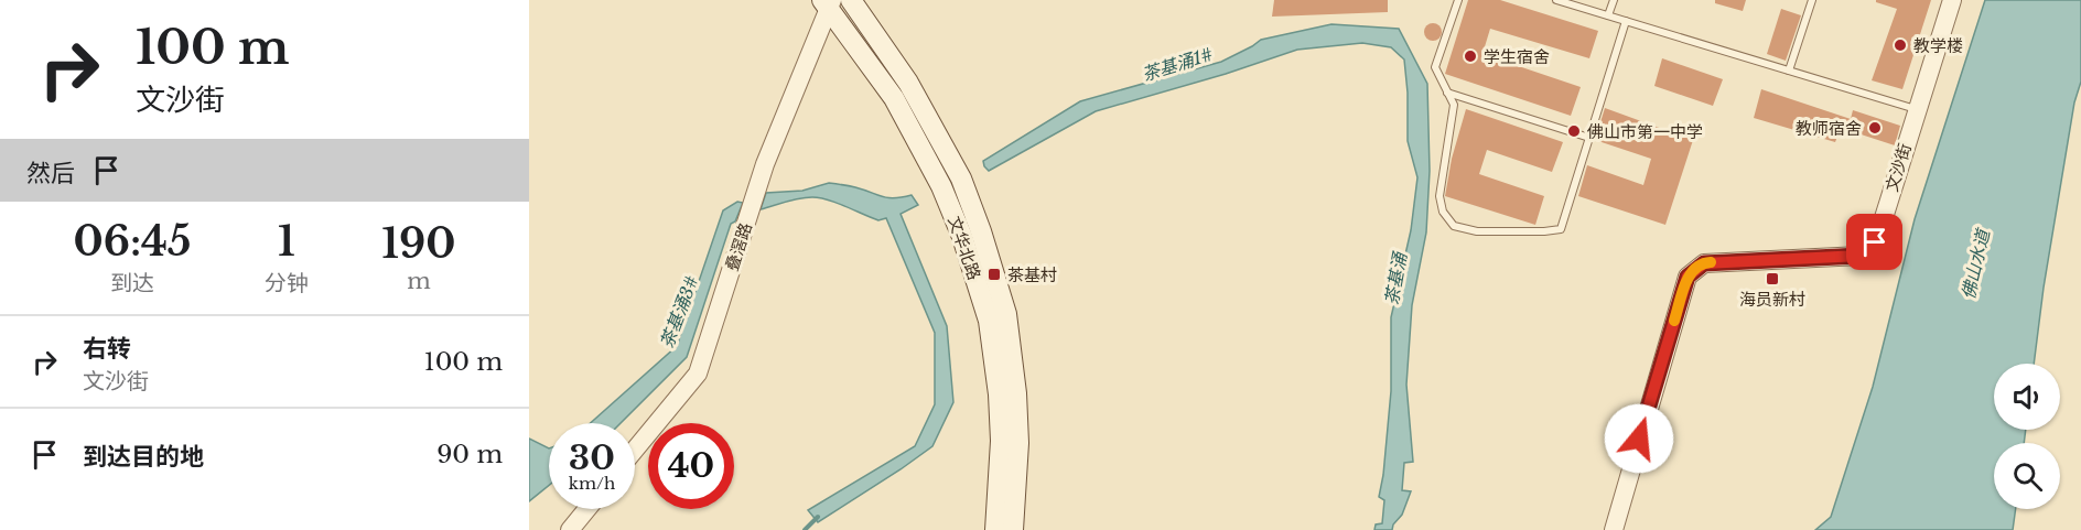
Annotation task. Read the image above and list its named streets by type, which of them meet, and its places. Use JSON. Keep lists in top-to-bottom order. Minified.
{"streets":{"main road":["文华北路"],"street":["文沙街","叠滘路"]},"crossings":[["叠滘路","文华北路"]],"water":["茶基涌1#","佛山水道","茶基涌","茶基涌3#"],"places":{"other":["教学楼","学生宿舍","教师宿舍","佛山市第一中学"],"transit":["茶基村","海员新村"]},"page":{"turn":["100 m","文沙街"],"then":"然后","eta":["06:45","到达","1","分钟","190","m"],"list":[{"name":"右转","note":"文沙街","value":"100 m"},{"name":"到达目的地","value":"90 m"}],"speed":"30 km/h","limit":"40"}}
